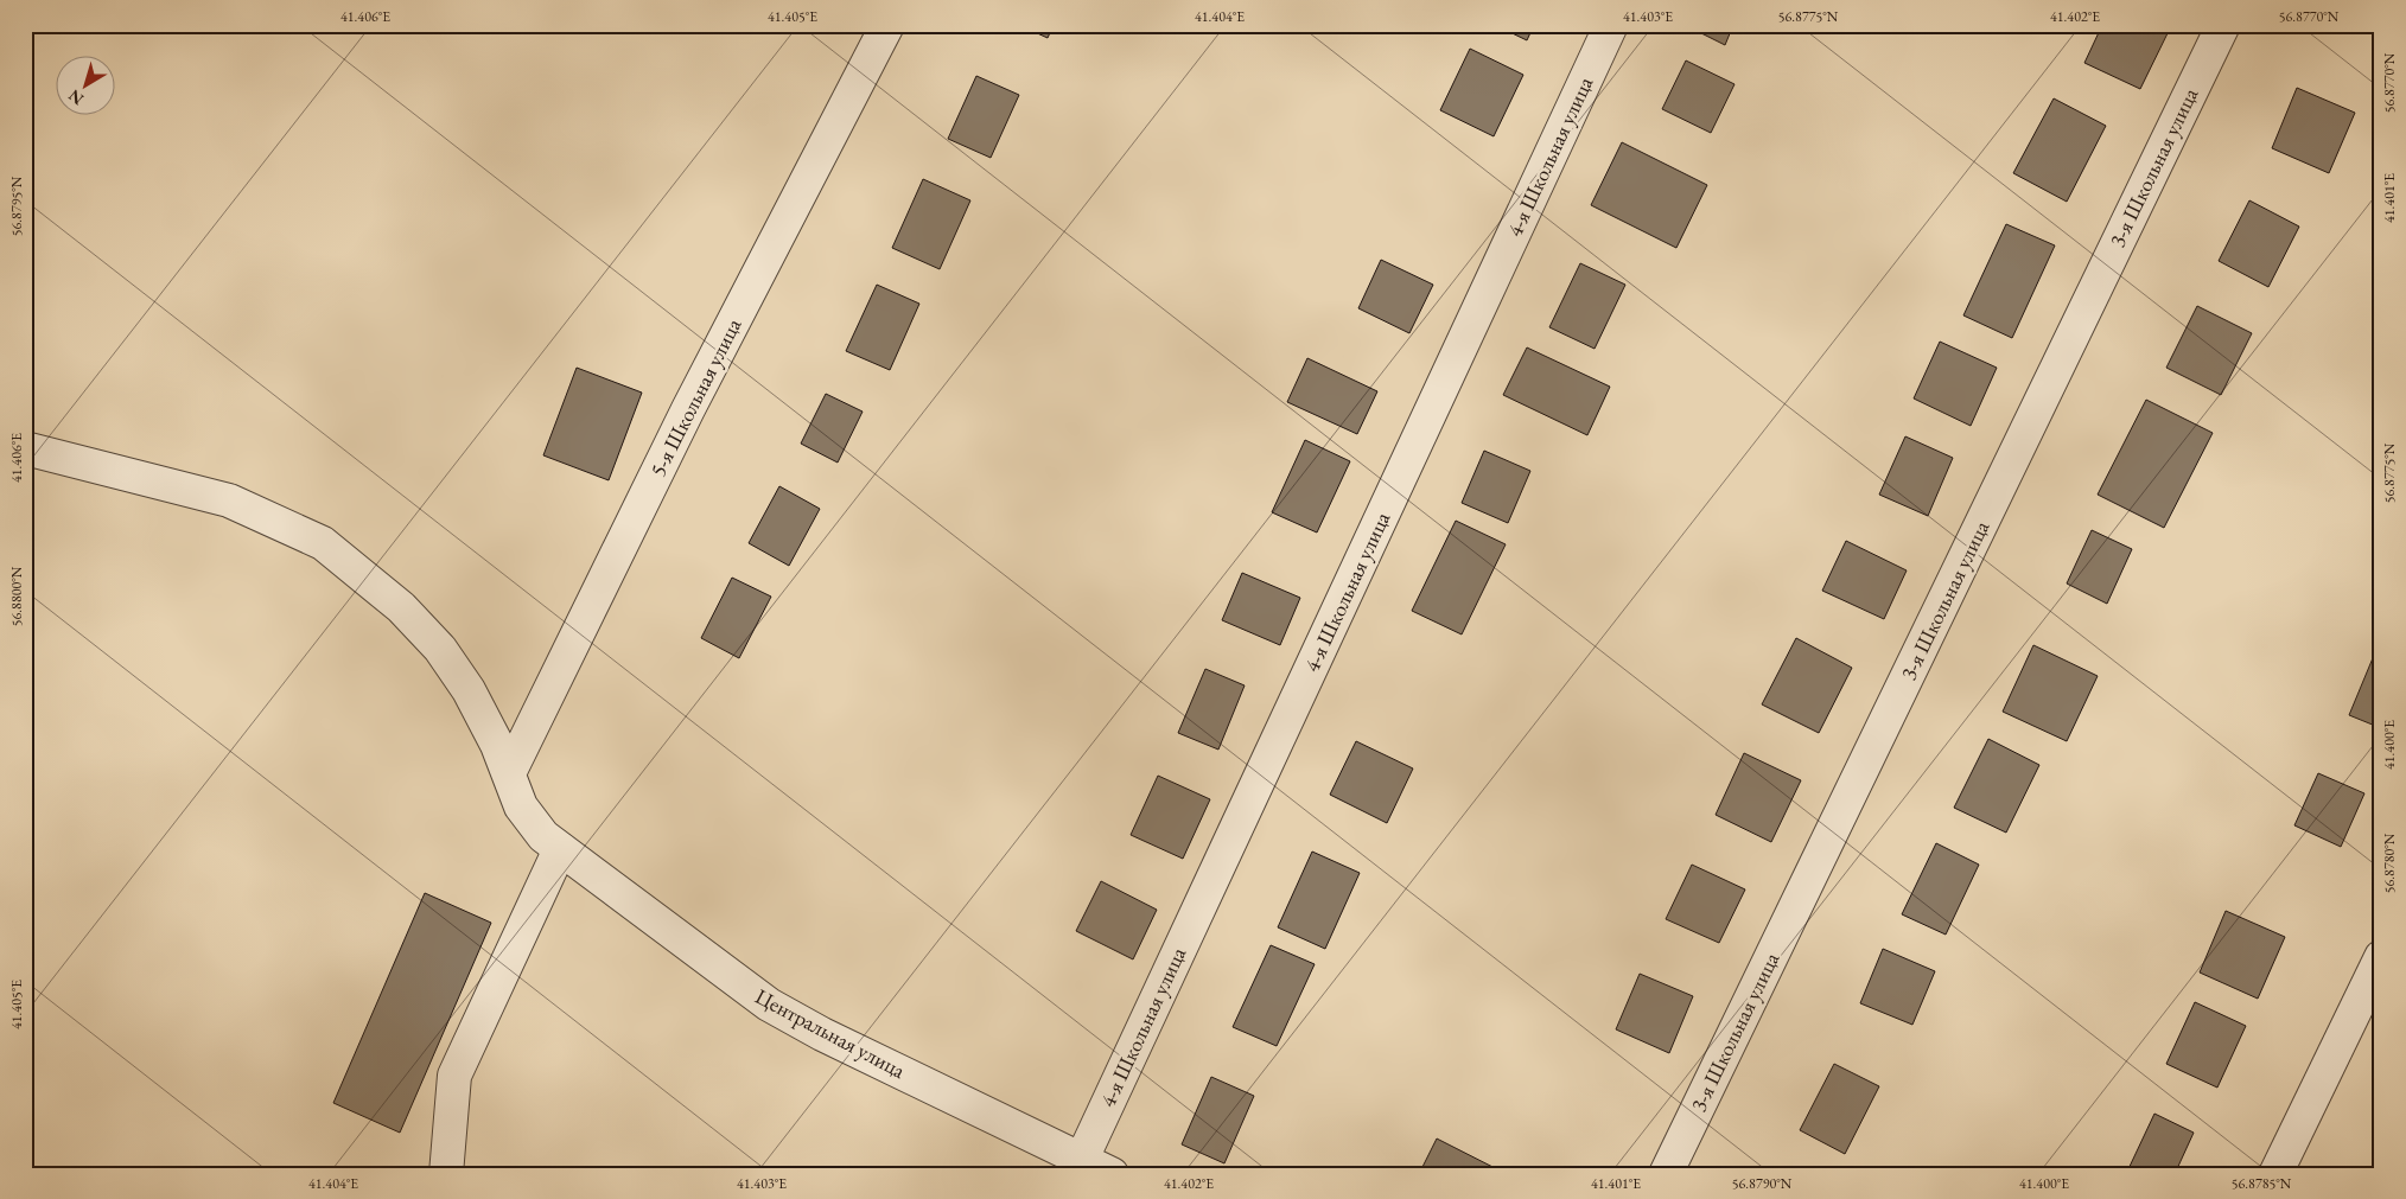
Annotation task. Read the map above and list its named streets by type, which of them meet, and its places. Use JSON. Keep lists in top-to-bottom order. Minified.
{"streets":{"street":["4-я Школьная улица","3-я Школьная улица","5-я Школьная улица","Центральная улица"]},"crossings":[["4-я Школьная улица","Центральная улица"],["5-я Школьная улица","Центральная улица"]],"north":"bottom left","coordinates":["41.406°E","41.405°E","41.404°E","41.403°E","56.8775°N","41.402°E","56.8770°N","41.401°E","56.8795°N","56.8800°N","41.400°E","56.8780°N","56.8790°N","56.8785°N"]}
